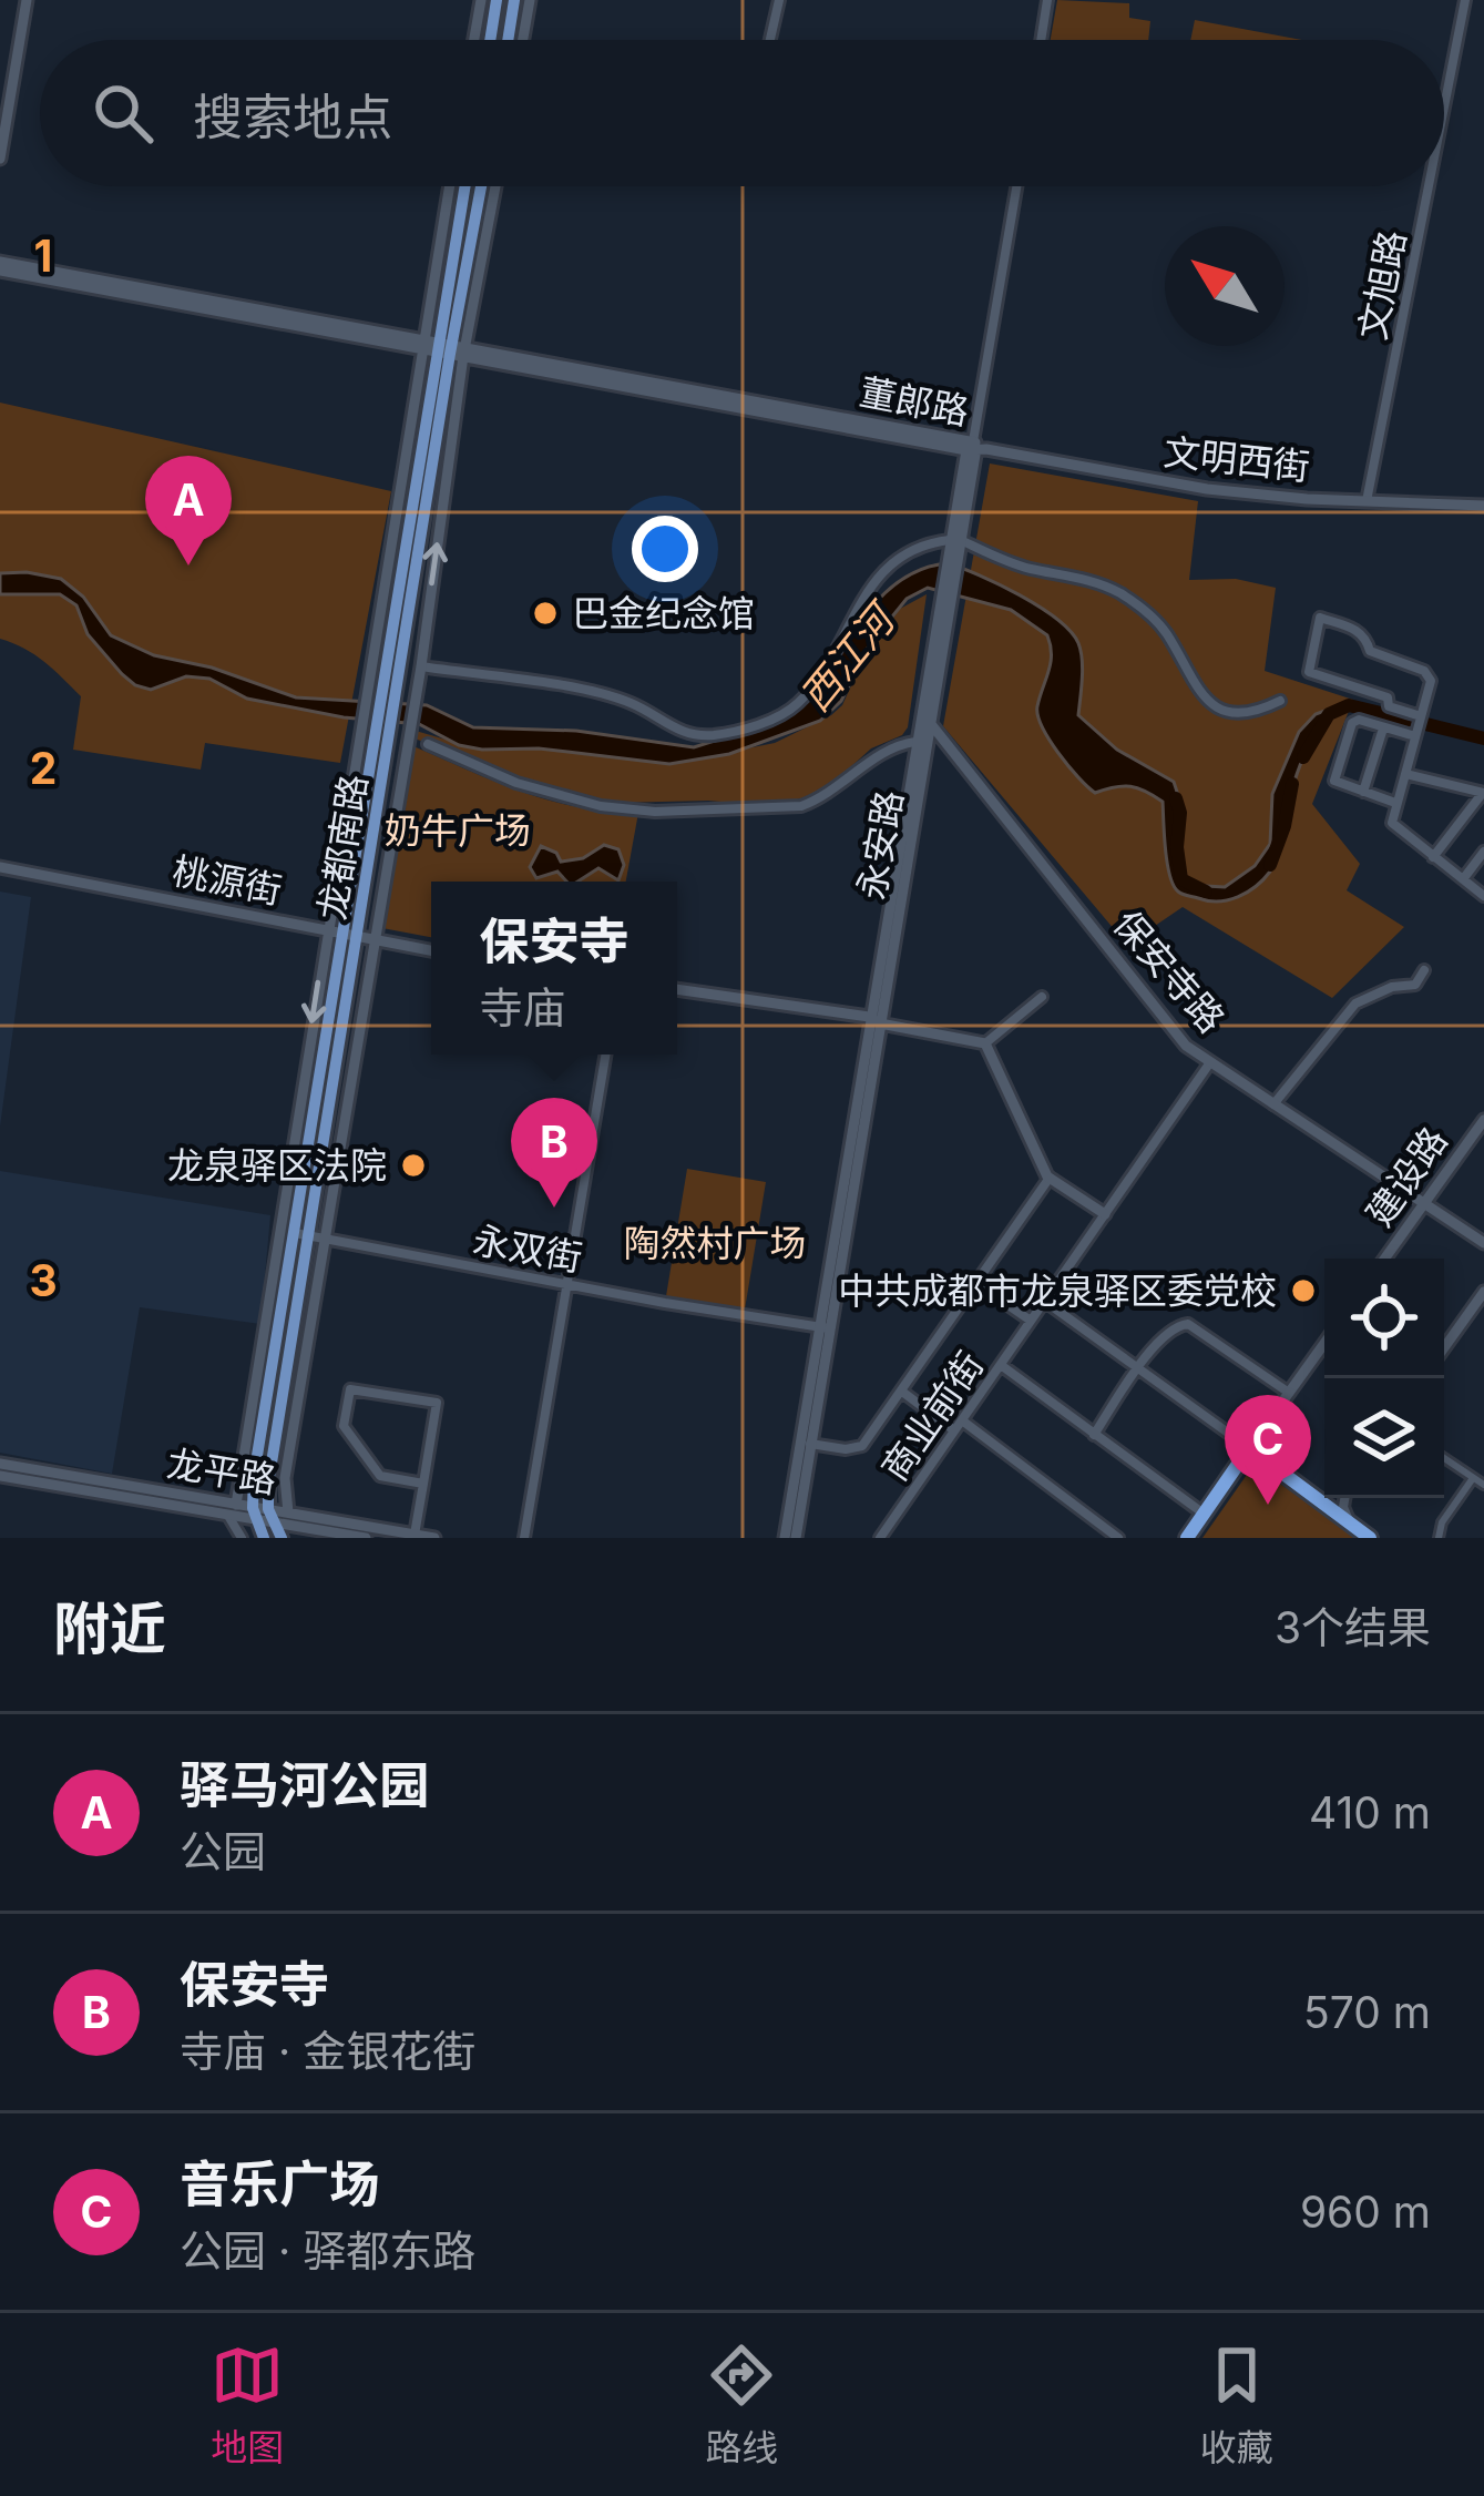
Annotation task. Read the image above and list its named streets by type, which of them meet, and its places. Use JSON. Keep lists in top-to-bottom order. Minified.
{"streets":{"main road":["龙都南路"],"street":["文旭路","董郞路","文明西街","永安路","桃源街","保安寺路","建设路","永双街","商业前街","龙平路"]},"crossings":[["文旭路","文明西街"],["董郞路","文明西街"],["董郞路","永安路"],["董郞路","龙都南路"],["文明西街","永安路"],["永安路","保安寺路"],["永安路","永双街"],["龙都南路","桃源街"],["龙都南路","永双街"],["龙都南路","龙平路"],["保安寺路","建设路"],["保安寺路","商业前街"]],"water":["西江河"],"parks":["奶牛广场","陶然村广场"],"places":["巴金纪念馆","龙泉驿区法院","中共成都市龙泉驿区委党校"],"north":"top left","page":{"search":"搜索地点","pins":["A","B","C"],"popup":["保安寺","寺庙"],"heading":["附近","3个结果"],"list":[{"mark":"A","name":"驿马河公园","note":"公园","value":"410 m"},{"mark":"B","name":"保安寺","note":"寺庙 · 金银花街","value":"570 m"},{"mark":"C","name":"音乐广场","note":"公园 · 驿都东路","value":"960 m"}],"nav":["地图","路线","收藏"]},"grid":{"rows":["1","2","3"]}}
